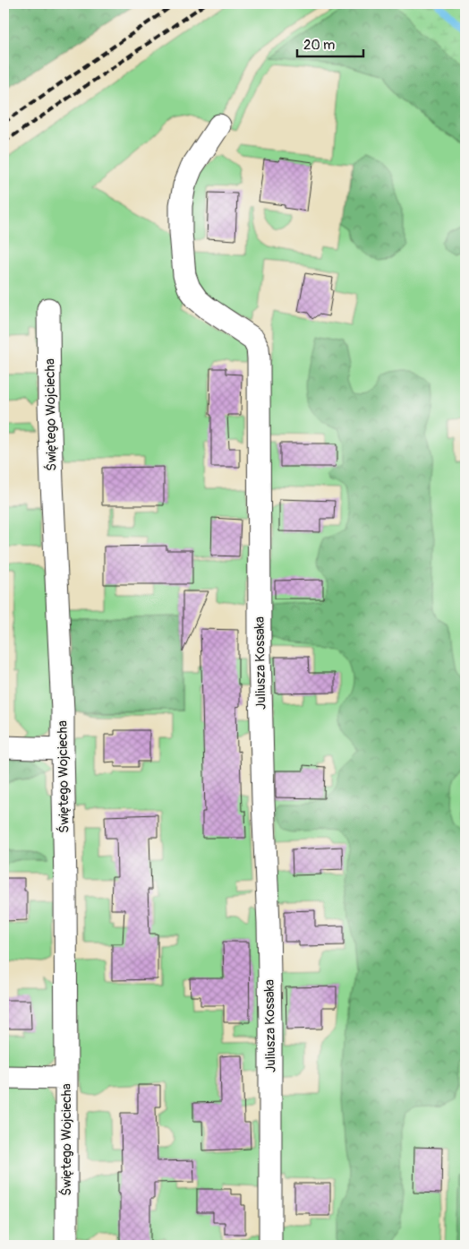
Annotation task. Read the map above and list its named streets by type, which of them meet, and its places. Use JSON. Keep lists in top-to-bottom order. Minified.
{"streets":{"street":["Świętego Wojciecha","Juliusza Kossaka"]},"scale_bar":"20 m"}
